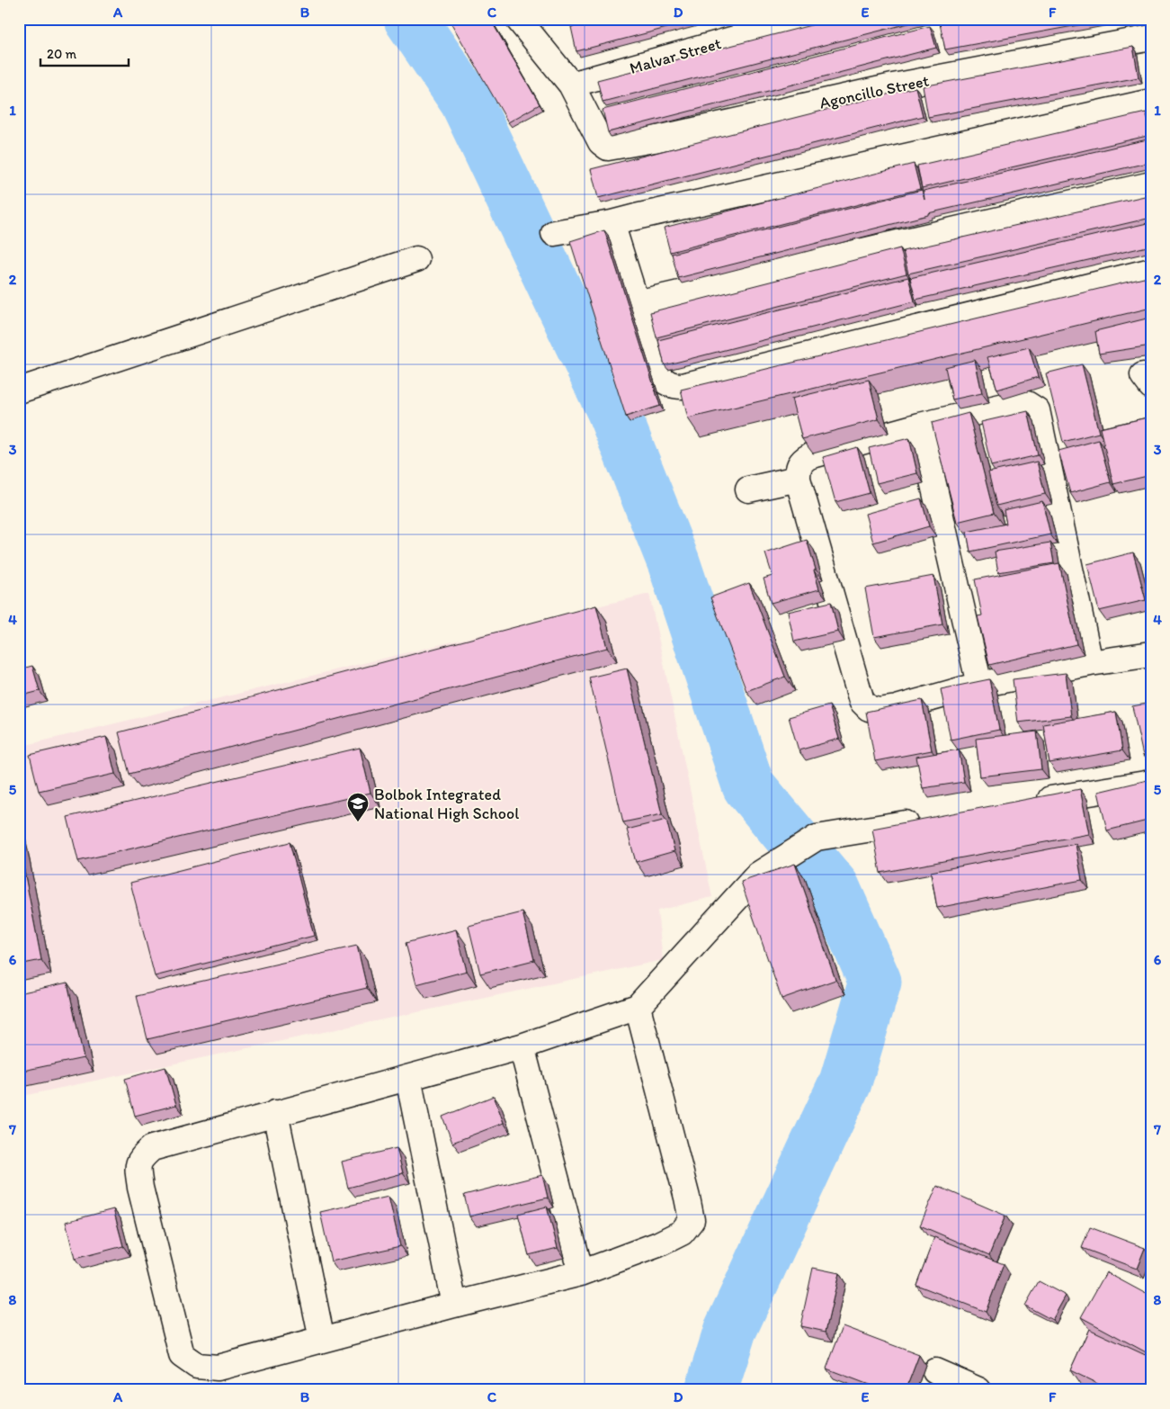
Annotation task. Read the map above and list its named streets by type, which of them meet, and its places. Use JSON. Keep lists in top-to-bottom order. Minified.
{"streets":{"street":["Malvar Street","Agoncillo Street"]},"crossings":[["Malvar Street","Agoncillo Street"]],"places":{"school or university":["Bolbok Integrated National High School"]},"scale_bar":"20 m","grid":{"columns":["A","B","C","D","E","F"],"rows":["1","2","3","4","5","6","7","8"]}}
